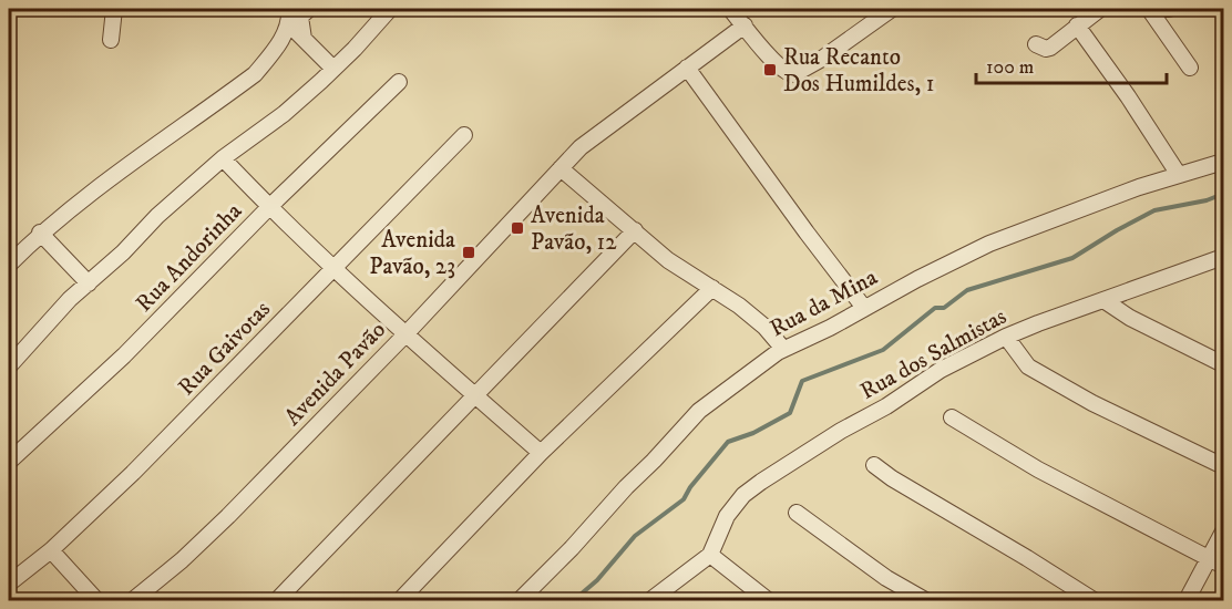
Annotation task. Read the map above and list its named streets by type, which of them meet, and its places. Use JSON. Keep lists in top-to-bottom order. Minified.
{"streets":{"street":["Rua Andorinha","Rua da Mina","Rua Gaivotas","Rua dos Salmistas","Avenida Pavão"]},"places":{"transit":["Rua Recanto Dos Humildes, 1","Avenida Pavão, 12","Avenida Pavão, 23"]},"scale_bar":"100 m"}
